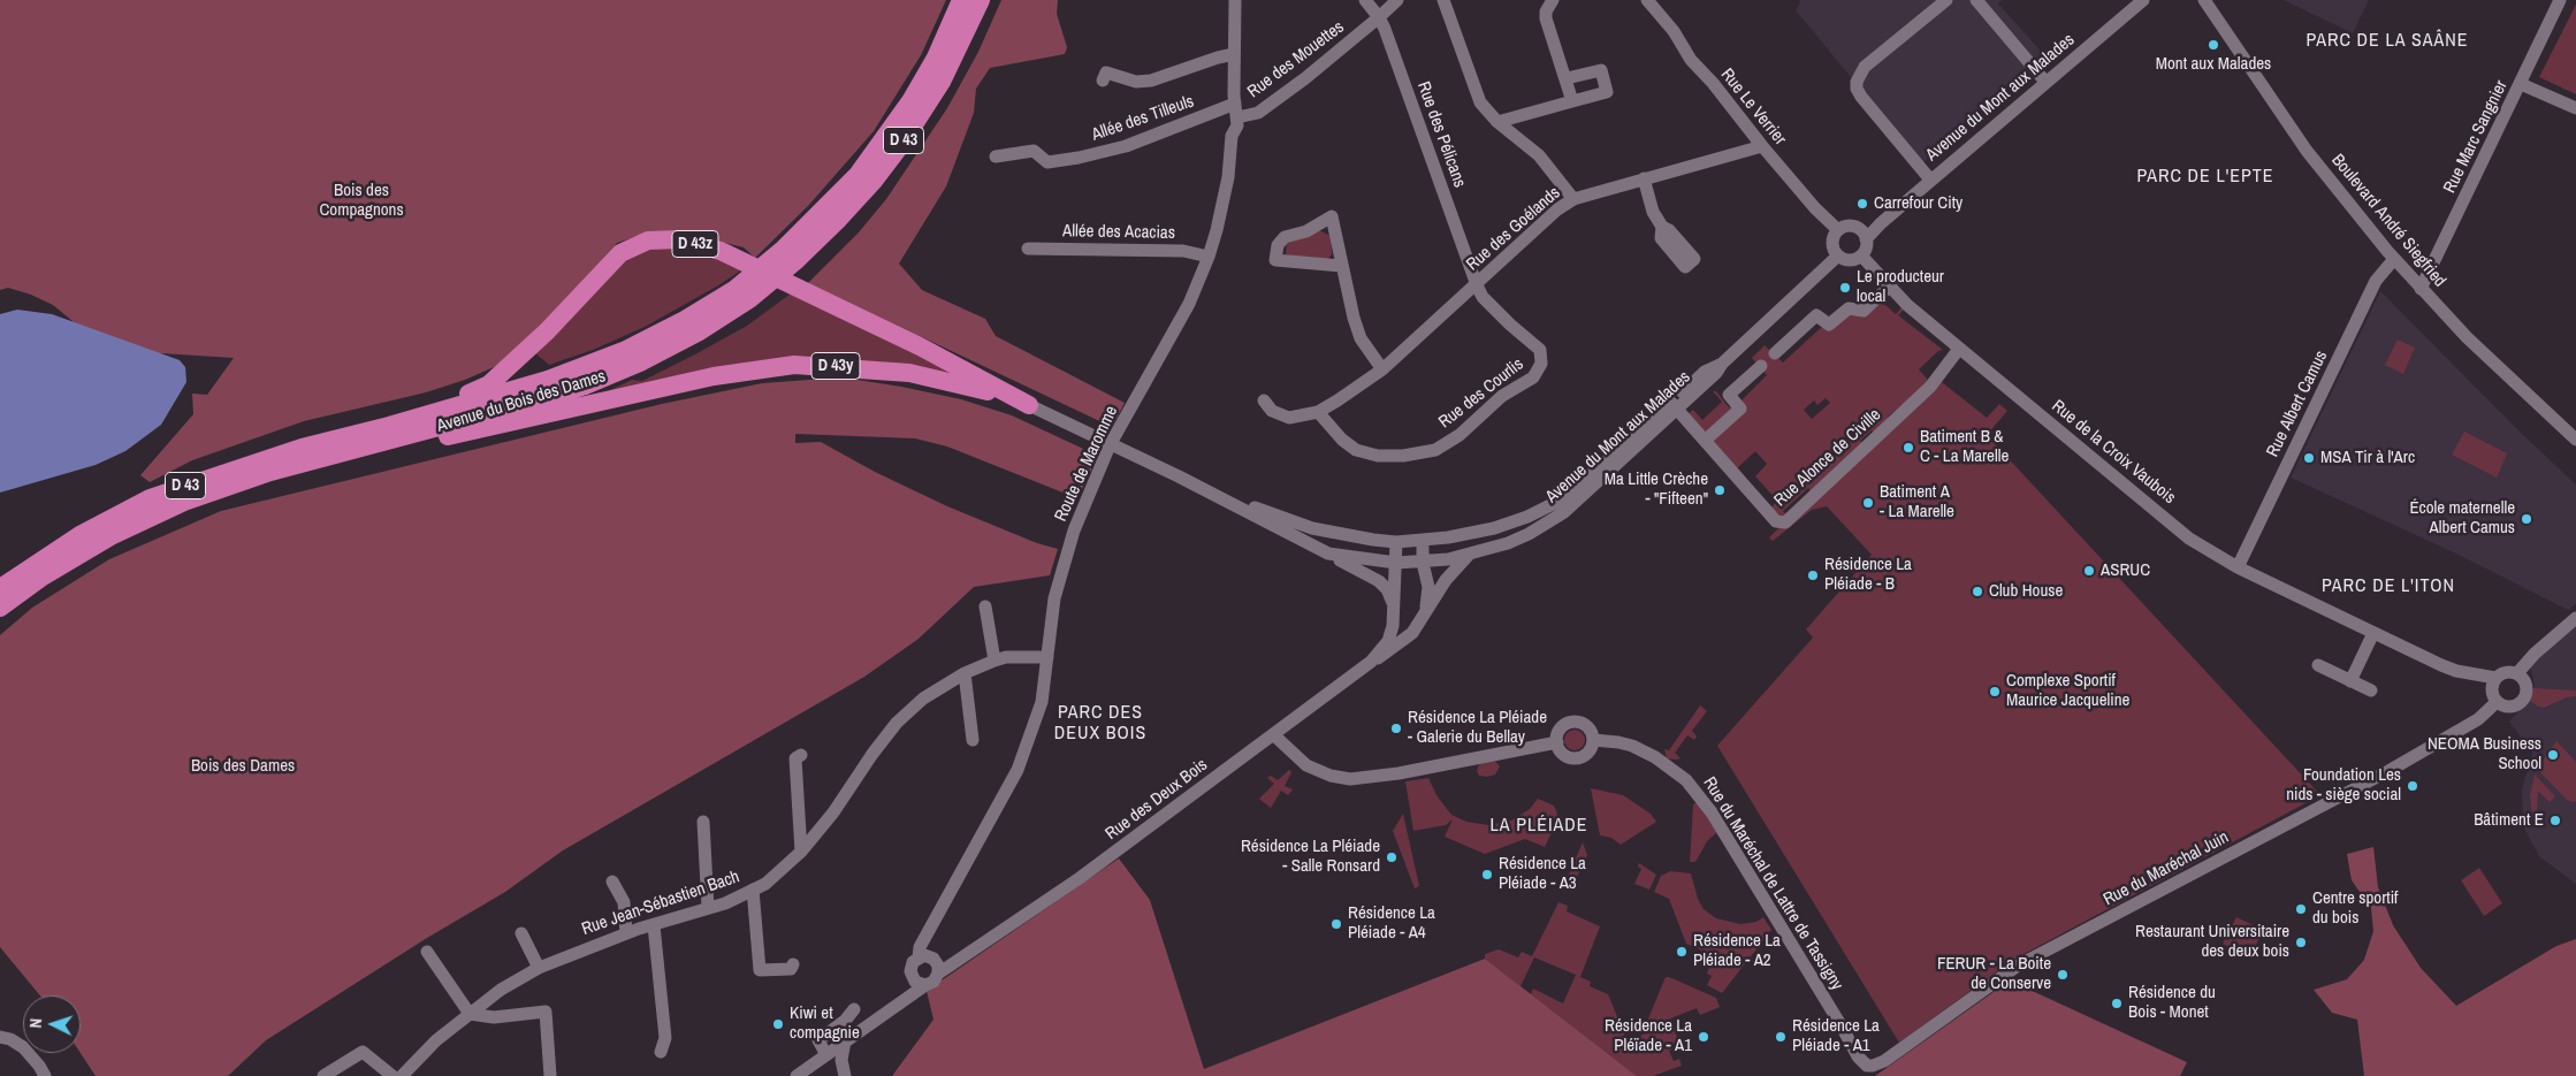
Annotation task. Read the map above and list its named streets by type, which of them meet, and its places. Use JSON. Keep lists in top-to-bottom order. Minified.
{"streets":{"highway":["D 43","D 43z","D 43y","Avenue du Bois des Dames"],"street":["Rue des Mouettes","Avenue du Mont aux Malades","Rue Le Verrier","Allée des Tilleuls","Rue des Pélicans","Rue Marc Sangnier","Boulevard André Siegfried","Rue des Goélands","Allée des Acacias","Rue des Courlis","Rue Albert Camus","Rue de la Croix Vaubois","Rue Alonce de Civille","Route de Maromme","Rue des Deux Bois","Rue du Maréchal Juin","Rue du Maréchal de Lattre de Tassigny","Rue Jean-Sébastien Bach"]},"crossings":[["Rue des Mouettes","Rue des Pélicans"],["Rue des Mouettes","Route de Maromme"],["Avenue du Mont aux Malades","Rue Le Verrier"],["Avenue du Mont aux Malades","D 43z"],["Avenue du Mont aux Malades","D 43y"],["Avenue du Mont aux Malades","Rue de la Croix Vaubois"],["Avenue du Mont aux Malades","Rue Alonce de Civille"],["Avenue du Mont aux Malades","Rue des Deux Bois"],["Rue Le Verrier","Rue des Goélands"],["Rue Le Verrier","Rue de la Croix Vaubois"],["Allée des Tilleuls","Route de Maromme"],["Rue des Pélicans","Rue des Goélands"],["Rue des Pélicans","Rue des Courlis"],["Rue Marc Sangnier","Boulevard André Siegfried"],["Boulevard André Siegfried","Rue Albert Camus"],["Rue des Goélands","Rue des Courlis"],["Allée des Acacias","Route de Maromme"],["D 43z","D 43y"],["D 43z","Avenue du Bois des Dames"],["D 43y","Avenue du Bois des Dames"],["Rue Albert Camus","Rue de la Croix Vaubois"],["Rue de la Croix Vaubois","Rue Alonce de Civille"],["Rue de la Croix Vaubois","Rue du Maréchal Juin"],["Route de Maromme","Rue des Deux Bois"],["Route de Maromme","Rue Jean-Sébastien Bach"],["Rue du Maréchal Juin","Rue du Maréchal de Lattre de Tassigny"]],"districts":["PARC DE LA SAÂNE","PARC DE L'EPTE","PARC DE L'ITON","PARC DES DEUX BOIS","LA PLÉIADE"],"parks":["Bois des Compagnons","Bois des Dames"],"places":["Mont aux Malades","Carrefour City","Le producteur local","Batiment B & C - La Marelle","MSA Tir à l'Arc","Ma Little Crèche - \"Fifteen\"","Batiment A - La Marelle","École maternelle Albert Camus","ASRUC","Résidence La Pléiade - B","Club House","Complexe Sportif Maurice Jacqueline","Résidence La Pléiade - Galerie du Bellay","NEOMA Business School","Foundation Les nids - siège social","Bâtiment E","Résidence La Pléiade - Salle Ronsard","Résidence La Pléiade - A3","Centre sportif du bois","Résidence La Pléiade - A4","Restaurant Universitaire des deux bois","Résidence La Pléiade - A2","FERUR - La Boite de Conserve","Résidence du Bois - Monet","Kiwi et compagnie","Résidence La Pléïade - A1","Résidence La Pléiade - A1"],"north":"left"}
